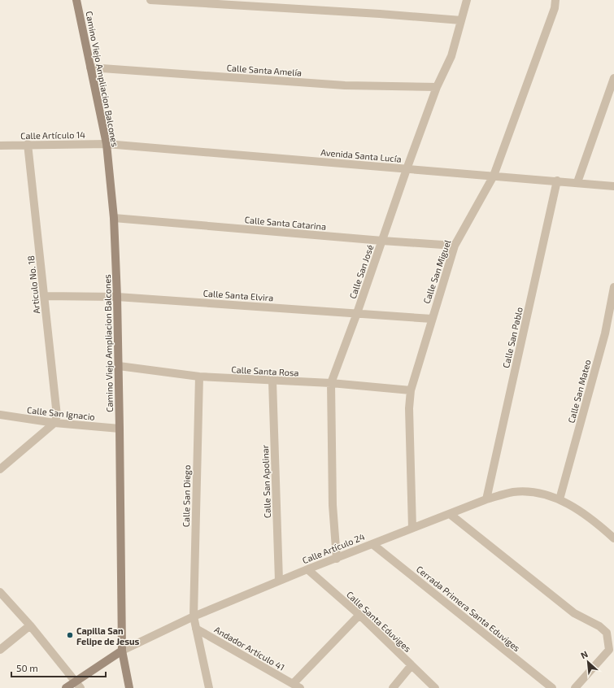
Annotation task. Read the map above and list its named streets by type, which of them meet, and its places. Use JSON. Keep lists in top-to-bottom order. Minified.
{"streets":{"street":["Calle Santa Amelía","Camino Viejo Ampliacion Balcones","Calle Artículo 14","Avenida Santa Lucía","Calle Santa Catarina","Calle San José","Calle San Miguel","Articulo No. 18","Calle Santa Elvira","Calle San Pablo","Calle Santa Rosa","Calle San Mateo","Calle San Ignacio","Calle San Apolinar","Calle San Diego","Calle Artículo 24","Cerrada Primera Santa Eduviges","Calle Santa Eduviges","Andador Artículo 41"]},"crossings":[["Calle Santa Amelía","Camino Viejo Ampliacion Balcones"],["Calle Santa Amelía","Calle San José"],["Camino Viejo Ampliacion Balcones","Calle Artículo 14"],["Camino Viejo Ampliacion Balcones","Avenida Santa Lucía"],["Camino Viejo Ampliacion Balcones","Calle Santa Catarina"],["Camino Viejo Ampliacion Balcones","Calle Santa Elvira"],["Camino Viejo Ampliacion Balcones","Calle Santa Rosa"],["Camino Viejo Ampliacion Balcones","Calle San Ignacio"],["Camino Viejo Ampliacion Balcones","Calle Artículo 24"],["Calle Artículo 14","Avenida Santa Lucía"],["Calle Artículo 14","Articulo No. 18"],["Avenida Santa Lucía","Calle San José"],["Avenida Santa Lucía","Calle San Miguel"],["Avenida Santa Lucía","Calle San Pablo"],["Calle Santa Catarina","Calle San José"],["Calle Santa Catarina","Calle San Miguel"],["Calle San José","Calle Santa Elvira"],["Calle San José","Calle Santa Rosa"],["Calle San José","Calle Artículo 24"],["Calle San Miguel","Calle Santa Elvira"],["Calle San Miguel","Calle Santa Rosa"],["Calle San Miguel","Calle Artículo 24"],["Articulo No. 18","Calle Santa Elvira"],["Articulo No. 18","Calle San Ignacio"],["Calle San Pablo","Calle Artículo 24"],["Calle Santa Rosa","Calle San Apolinar"],["Calle Santa Rosa","Calle San Diego"],["Calle San Mateo","Calle Artículo 24"],["Calle San Apolinar","Calle Artículo 24"],["Calle San Diego","Calle Artículo 24"],["Calle San Diego","Andador Artículo 41"],["Calle Artículo 24","Cerrada Primera Santa Eduviges"],["Calle Artículo 24","Calle Santa Eduviges"],["Calle Santa Eduviges","Andador Artículo 41"]],"places":["Capilla San Felipe de Jesus"],"scale_bar":"50 m","north":"top left"}
